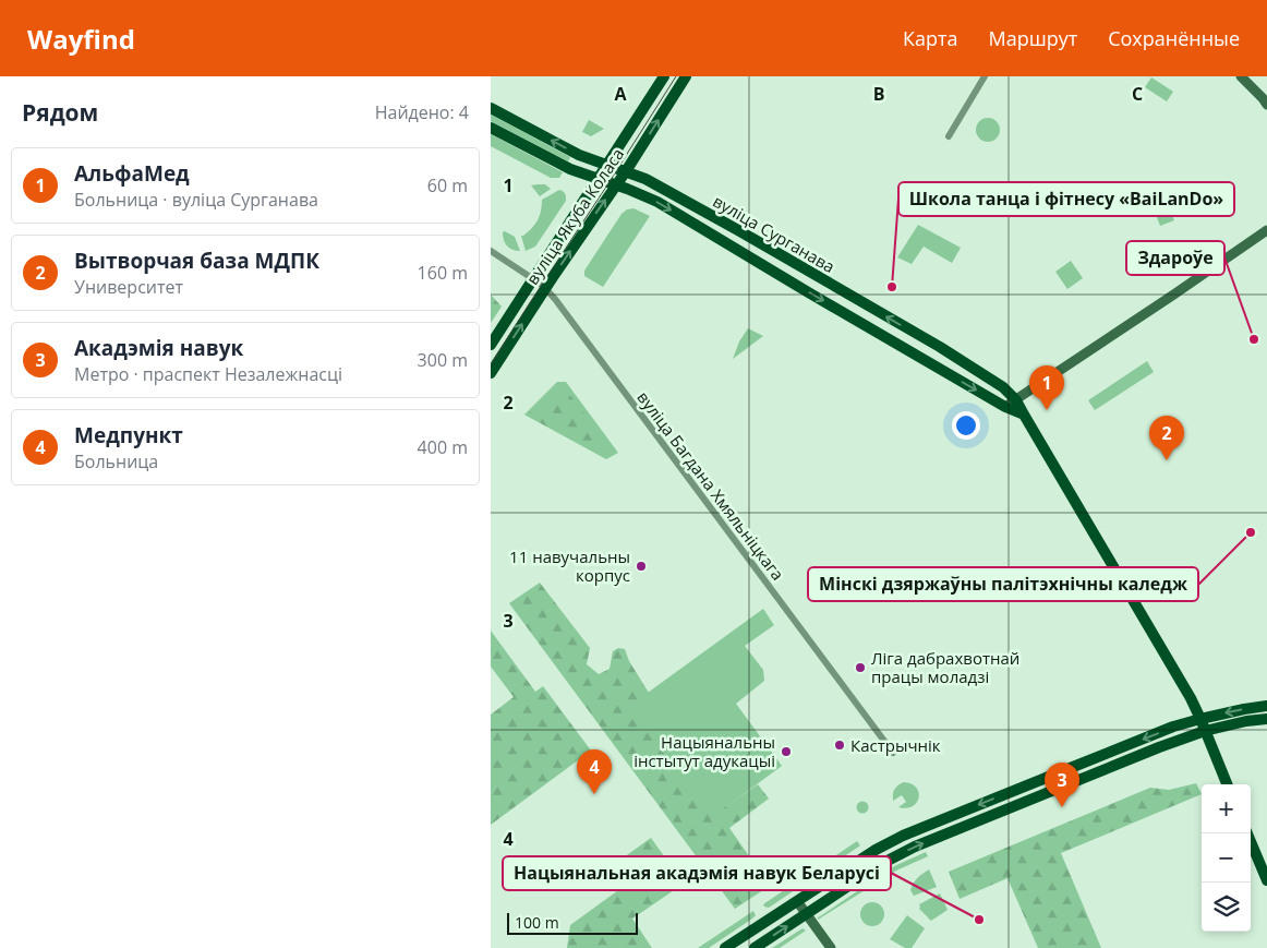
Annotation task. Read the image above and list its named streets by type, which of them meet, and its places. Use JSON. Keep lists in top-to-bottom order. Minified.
{"streets":{"main road":["вуліца Якуба Коласа","вуліца Сурганава"],"street":["вуліца Багдана Хмяльніцкага"]},"crossings":[["вуліца Якуба Коласа","вуліца Сурганава"],["вуліца Якуба Коласа","вуліца Багдана Хмяльніцкага"]],"places":["Школа танца і фітнесу «BaiLanDo»","Здароўе","Мінскі дзяржаўны палітэхнічны каледж","11 навучальны корпус","Ліга дабрахвотнай працы моладзі","Кастрычнік","Нацыянальны інстытут адукацыі","Нацыянальная акадэмія навук Беларусі"],"scale_bar":"100 m","page":{"header":"Wayfind","nav":["Карта","Маршрут","Сохранённые"],"heading":["Рядом","Найдено: 4"],"list":[{"mark":"1","name":"АльфаМед","note":"Больница · вуліца Сурганава","value":"60 m"},{"mark":"2","name":"Вытворчая база МДПК","note":"Университет","value":"160 m"},{"mark":"3","name":"Акадэмія навук","note":"Метро · праспект Незалежнасці","value":"300 m"},{"mark":"4","name":"Медпункт","note":"Больница","value":"400 m"}],"pins":["1","2","4","3"],"map_buttons":["+","−"],"scale":"100 m"},"grid":{"columns":["A","B","C"],"rows":["1","2","3","4"]}}
